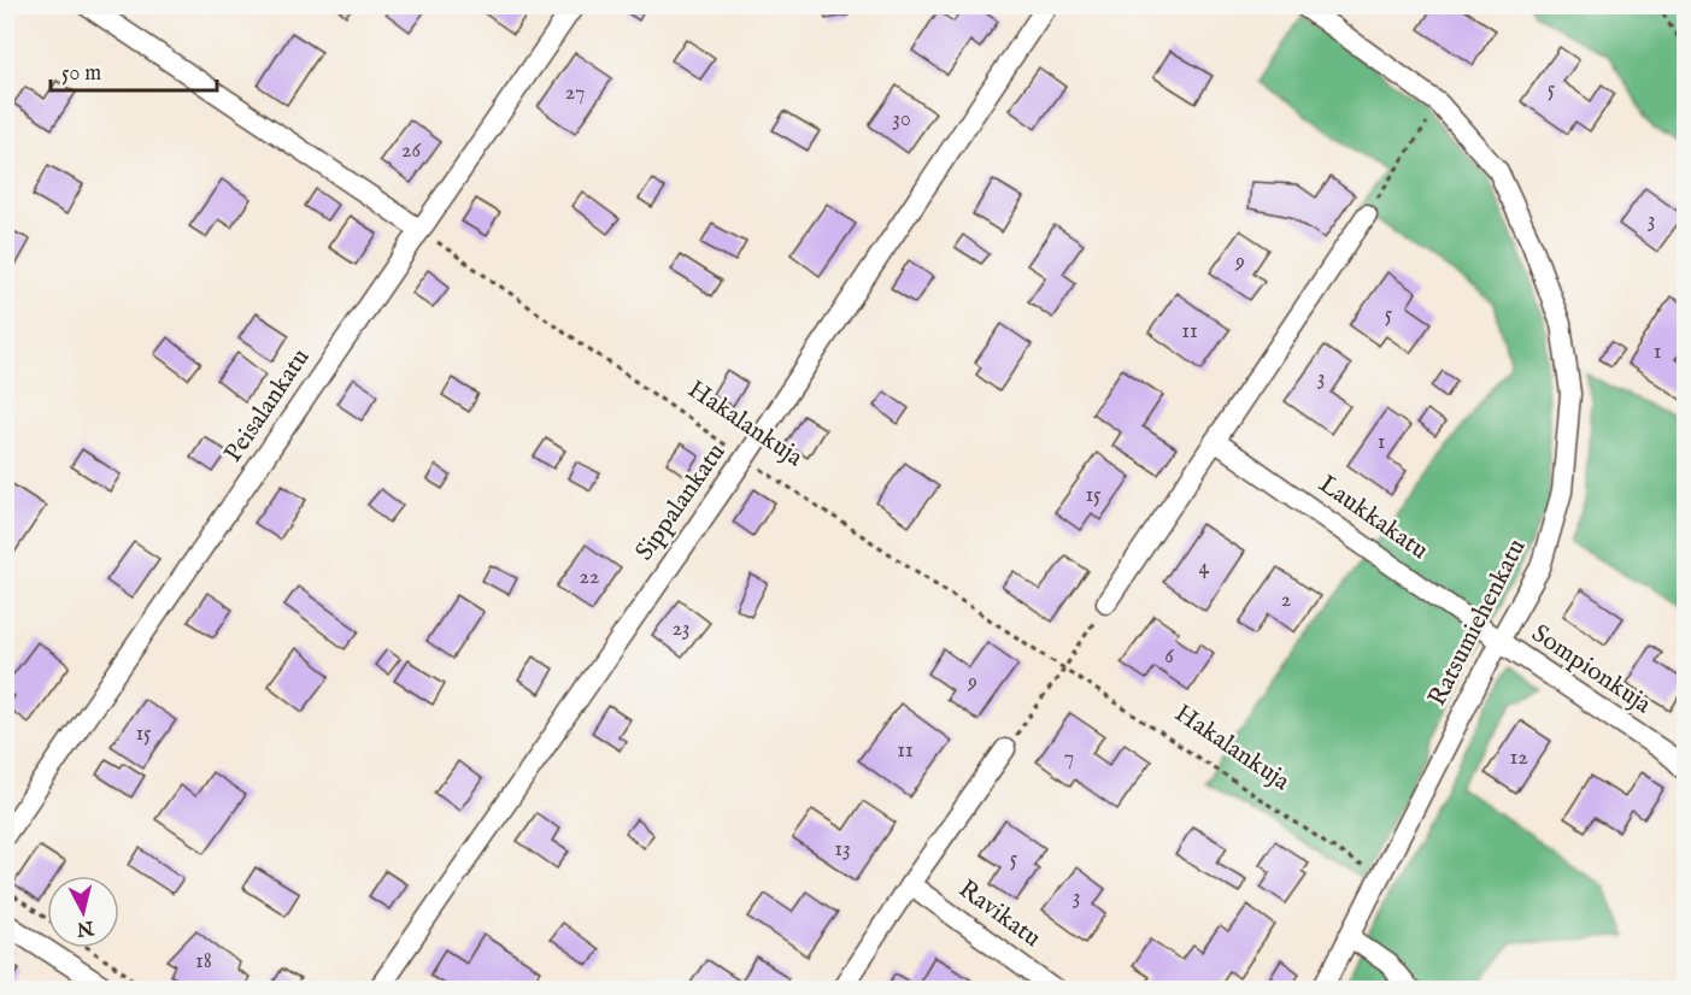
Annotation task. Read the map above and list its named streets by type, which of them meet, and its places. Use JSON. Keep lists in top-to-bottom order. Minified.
{"streets":{"street":["Peisalankatu","Sippalankatu","Laukkakatu","Ratsumiehenkatu","Sompionkuja","Ravikatu"],"path":["Hakalankuja"]},"crossings":[["Peisalankatu","Hakalankuja"],["Hakalankuja","Sippalankatu"],["Hakalankuja","Ratsumiehenkatu"],["Laukkakatu","Ratsumiehenkatu"],["Laukkakatu","Sompionkuja"],["Ratsumiehenkatu","Sompionkuja"]],"house_numbers":["5","27","30","26","3","9","5","11","1","3","1","15","4","22","2","23","6","9","15","11","7","12","13","5","3","18"],"scale_bar":"50 m","north":"bottom"}
